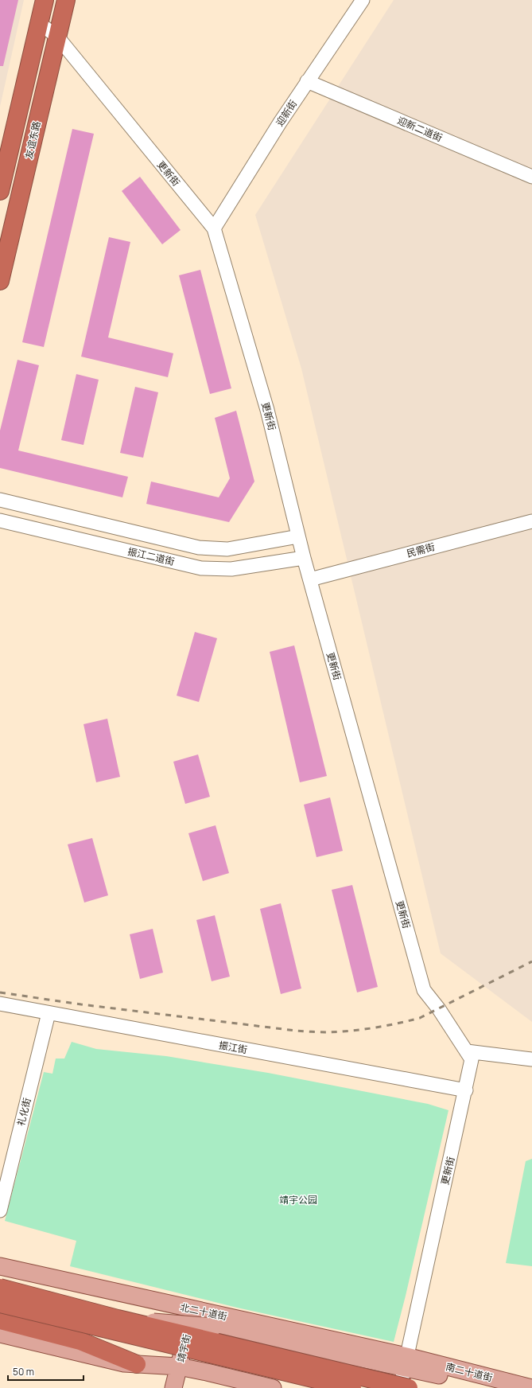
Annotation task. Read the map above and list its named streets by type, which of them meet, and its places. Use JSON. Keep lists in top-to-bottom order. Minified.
{"streets":{"highway":["友谊东路"],"main road":["北二十道街","靖宇街","南二十道街"],"street":["迎新街","迎新二道街","更新街","民需街","振江二道街","振江街","礼化街"]},"crossings":[["迎新街","迎新二道街"],["迎新街","更新街"],["友谊东路","更新街"],["更新街","民需街"],["更新街","振江二道街"],["更新街","振江街"],["更新街","北二十道街"],["更新街","南二十道街"],["振江街","礼化街"],["北二十道街","靖宇街"],["北二十道街","南二十道街"]],"parks":["靖宇公园"],"scale_bar":"50 m"}
